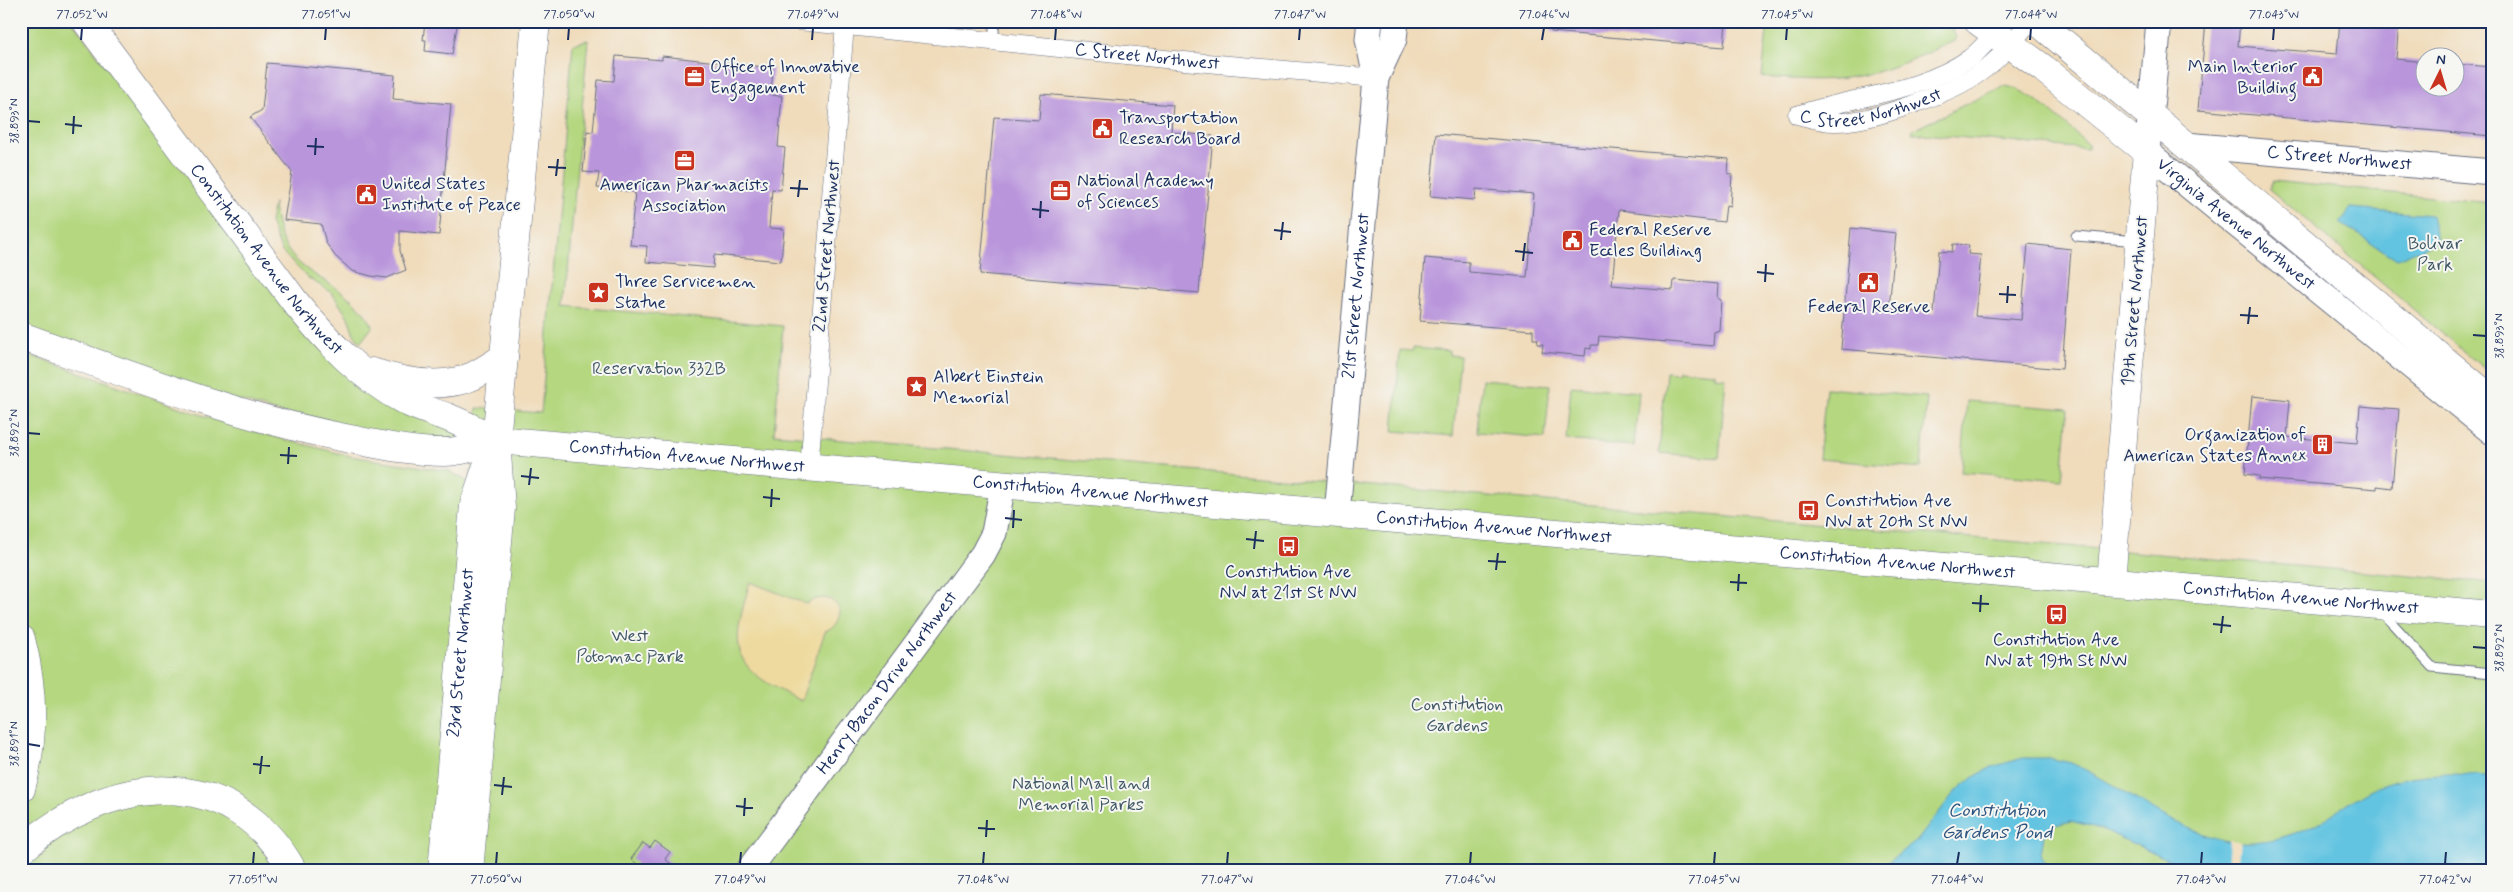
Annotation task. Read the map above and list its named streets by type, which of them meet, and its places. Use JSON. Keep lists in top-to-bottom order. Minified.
{"streets":{"main road":["Virginia Avenue Northwest","Constitution Avenue Northwest","19th Street Northwest","23rd Street Northwest"],"street":["C Street Northwest","22nd Street Northwest","21st Street Northwest","Henry Bacon Drive Northwest"]},"crossings":[["C Street Northwest","Virginia Avenue Northwest"],["C Street Northwest","22nd Street Northwest"],["C Street Northwest","21st Street Northwest"],["Virginia Avenue Northwest","19th Street Northwest"],["22nd Street Northwest","Constitution Avenue Northwest"],["Constitution Avenue Northwest","21st Street Northwest"],["Constitution Avenue Northwest","19th Street Northwest"],["Constitution Avenue Northwest","23rd Street Northwest"],["Constitution Avenue Northwest","Henry Bacon Drive Northwest"]],"water":["Constitution Gardens Pond"],"parks":["Bolivar Park","Reservation 332B","West Potomac Park","Constitution Gardens","National Mall and Memorial Parks"],"places":{"office":["Office of Innovative Engagement","American Pharmacists Association","National Academy of Sciences"],"public building":["Main Interior Building","Transportation Research Board","United States Institute of Peace","Federal Reserve Eccles Building","Federal Reserve"],"place":["Three Servicemen Statue","Albert Einstein Memorial"],"building":["Organization of American States Annex"],"bus stop":["Constitution Ave NW at 20th St NW","Constitution Ave NW at 21st St NW","Constitution Ave NW at 19th St NW"]},"north":"top","coordinates":["77.052°W","77.051°W","77.050°W","77.049°W","77.048°W","77.047°W","77.046°W","77.045°W","77.044°W","77.043°W","38.893°N","38.892°N","38.891°N","77.042°W"]}
